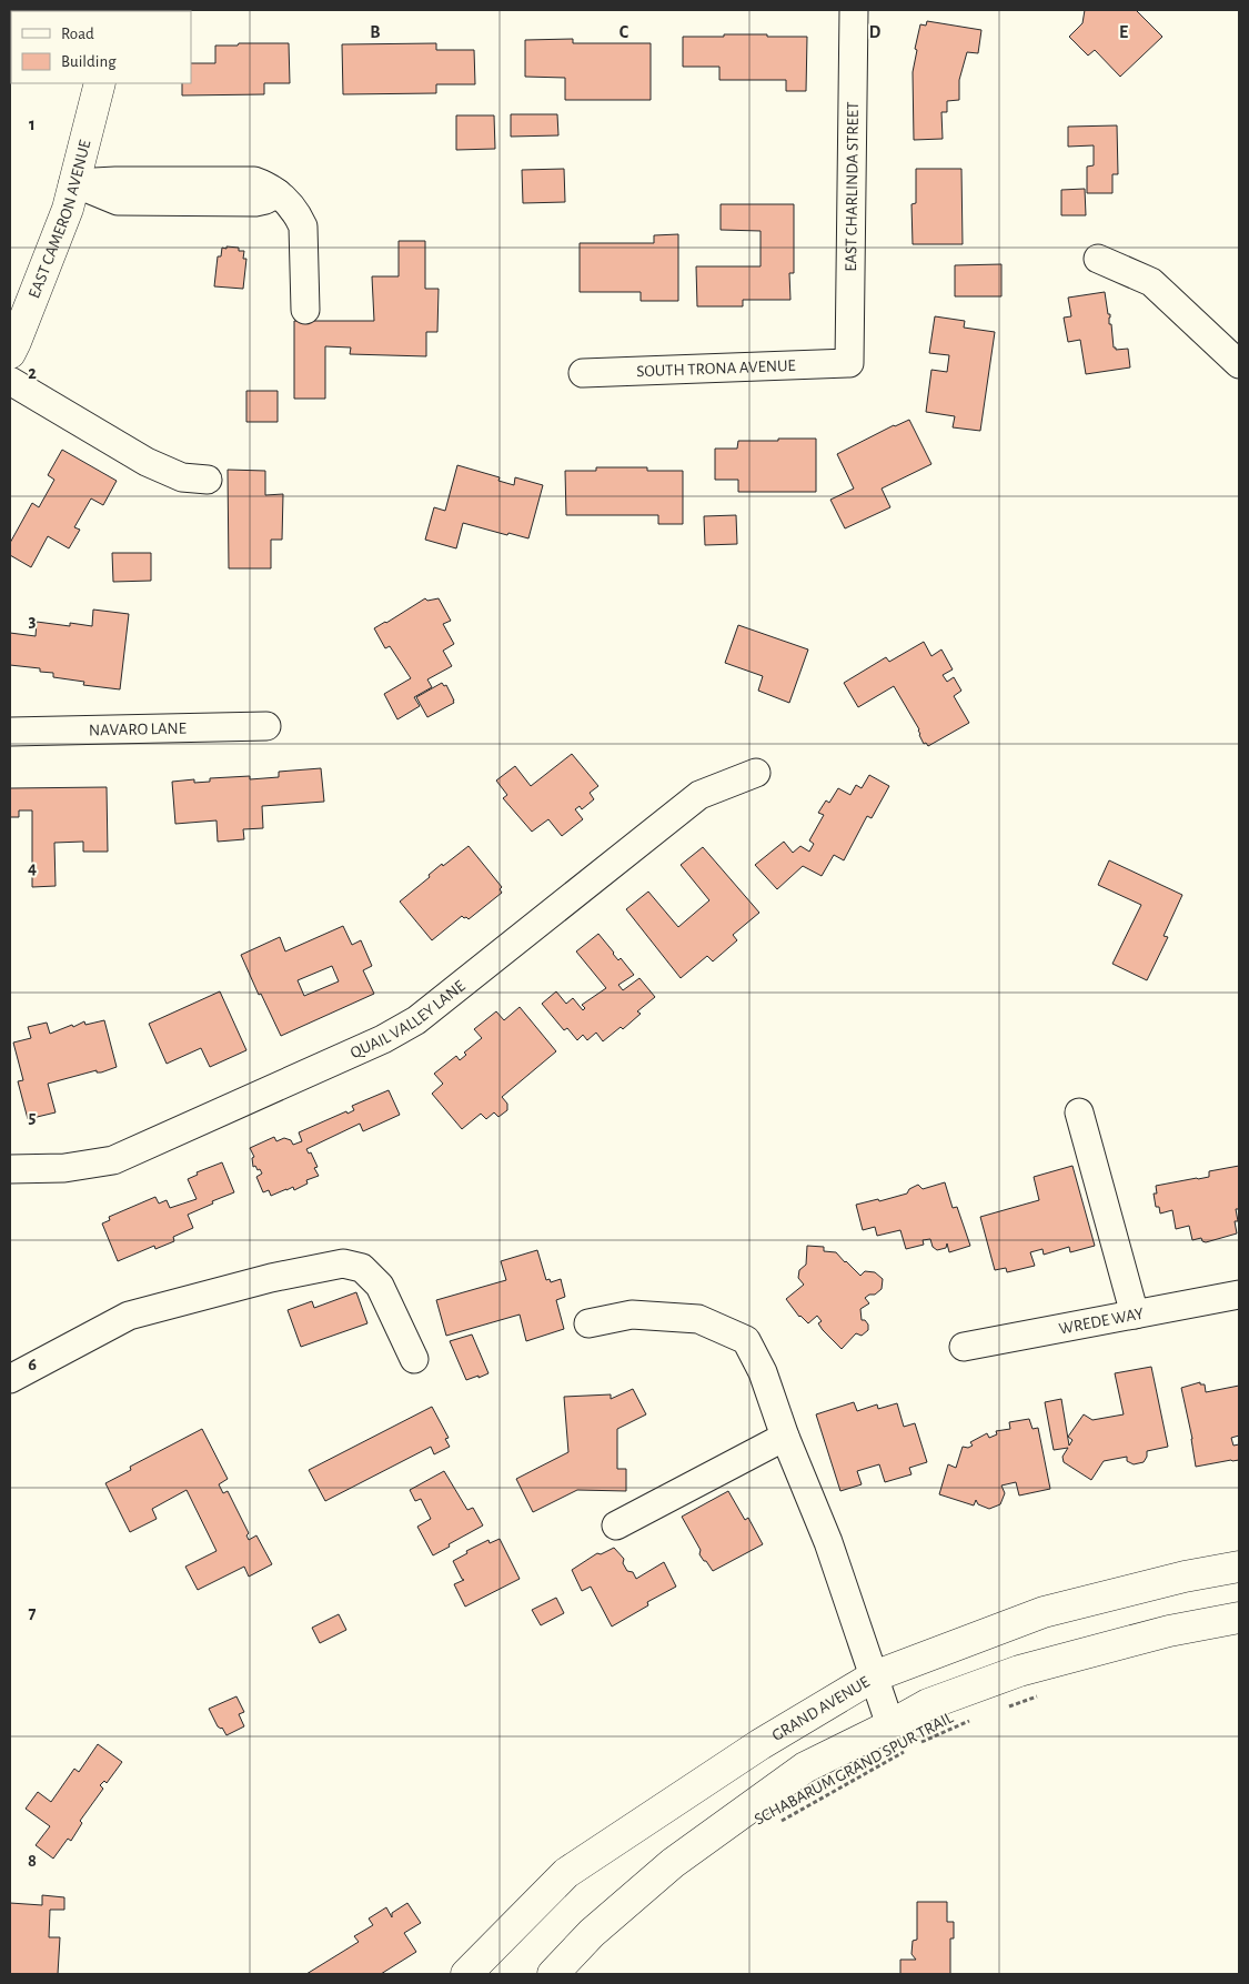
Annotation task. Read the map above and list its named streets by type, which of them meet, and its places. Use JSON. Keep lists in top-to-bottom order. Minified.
{"streets":{"main road":["EAST CAMERON AVENUE","GRAND AVENUE"],"street":["EAST CHARLINDA STREET","SOUTH TRONA AVENUE","NAVARO LANE","QUAIL VALLEY LANE","WREDE WAY"],"path":["SCHABARUM GRAND SPUR TRAIL"]},"crossings":[["EAST CHARLINDA STREET","SOUTH TRONA AVENUE"]],"legend":["Road","Building"],"grid":{"columns":["B","C","D","E"],"rows":["1","2","3","4","5","6","7","8"]}}
